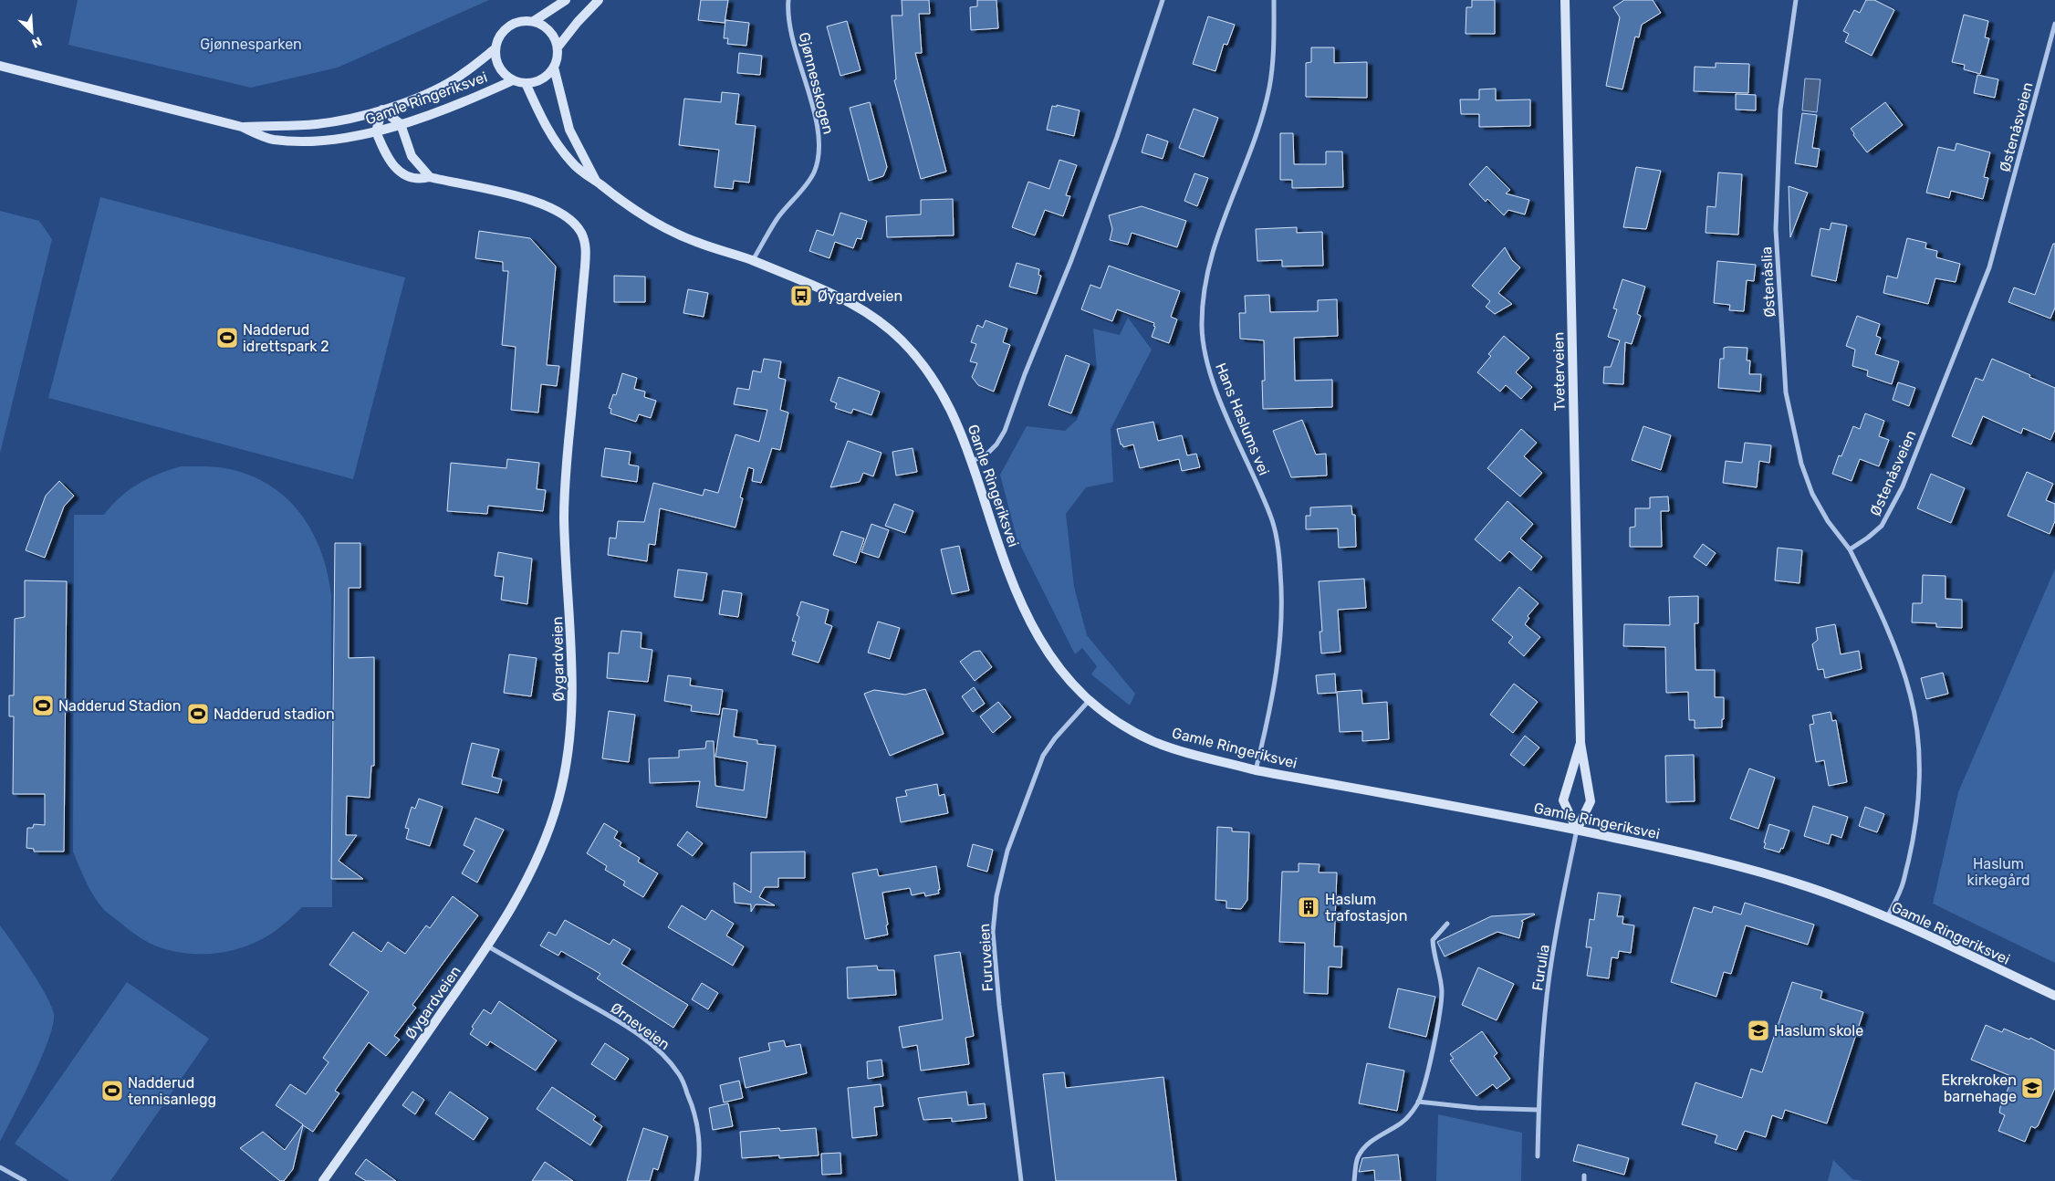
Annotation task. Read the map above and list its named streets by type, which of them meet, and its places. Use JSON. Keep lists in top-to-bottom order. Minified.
{"streets":{"main road":["Gamle Ringeriksvei","Tveterveien","Øygardveien"],"street":["Gjønnesskogen","Østenåsveien","Østenåslia","Hans Haslums vei","Furuveien","Furulia","Ørneveien"]},"crossings":[["Gjønnesskogen","Gamle Ringeriksvei"],["Gamle Ringeriksvei","Tveterveien"],["Gamle Ringeriksvei","Hans Haslums vei"],["Gamle Ringeriksvei","Øygardveien"],["Gamle Ringeriksvei","Furuveien"],["Gamle Ringeriksvei","Furulia"],["Østenåsveien","Østenåslia"],["Tveterveien","Furulia"],["Øygardveien","Ørneveien"]],"parks":["Gjønnesparken","Haslum kirkegård"],"places":{"bus stop":["Øygardveien"],"sports":["Nadderud idrettspark 2","Nadderud Stadion","Nadderud stadion","Nadderud tennisanlegg"],"building":["Haslum trafostasjon"],"school or university":["Haslum skole","Ekrekroken barnehage"]},"north":"bottom right"}
